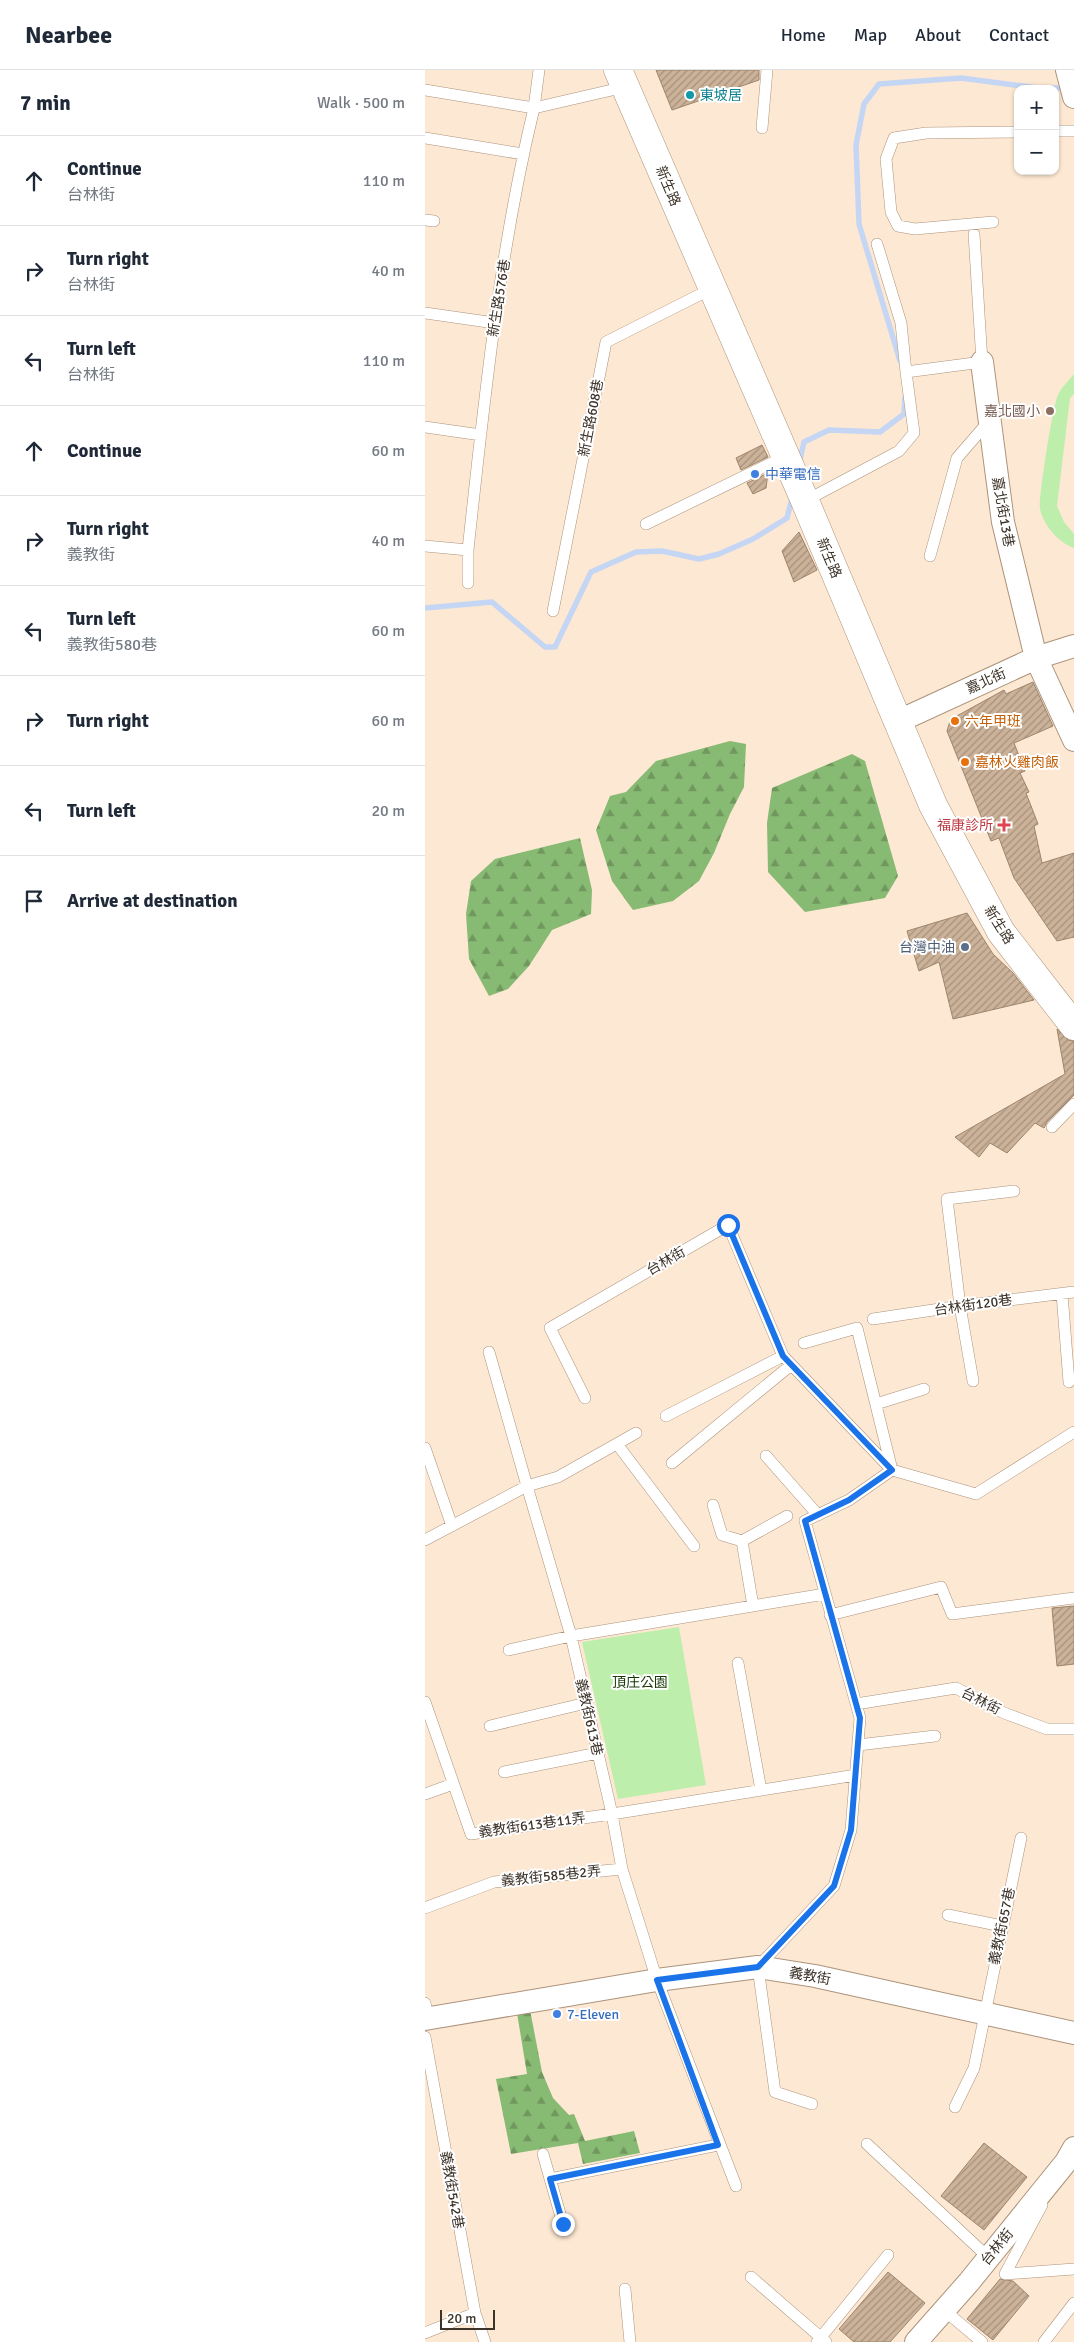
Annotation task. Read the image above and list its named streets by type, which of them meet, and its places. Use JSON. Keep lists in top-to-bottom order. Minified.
{"streets":{"street":["新生路","嘉北街13巷","嘉北街","台林街","義教街"],"lane":["新生路576巷","新生路608巷","台林街120巷","義教街613巷","義教街613巷11弄","義教街585巷2弄","義教街657巷","義教街542巷"]},"crossings":[["新生路","新生路608巷"],["新生路","嘉北街"],["嘉北街13巷","嘉北街"],["義教街613巷","義教街613巷11弄"],["義教街613巷","義教街585巷2弄"],["義教街613巷","義教街"],["義教街657巷","義教街"],["義教街","義教街542巷"]],"parks":["頂庄公園"],"places":{"other":["東坡居","嘉北國小","中華電信","六年甲班","嘉林火雞肉飯","台灣中油","7-Eleven"],"health":["福康診所"]},"scale_bar":"20 m","page":{"header":"Nearbee","nav":["Home","Map","About","Contact"],"heading":["7 min","Walk · 500 m"],"map_buttons":["+","−"],"list":[["Continue","台林街","110 m"],["Turn right","台林街","40 m"],["Turn left","台林街","110 m"],["Continue","60 m"],["Turn right","義教街","40 m"],["Turn left","義教街580巷","60 m"],["Turn right","60 m"],["Turn left","20 m"],"Arrive at destination"],"scale":"20 m"}}
